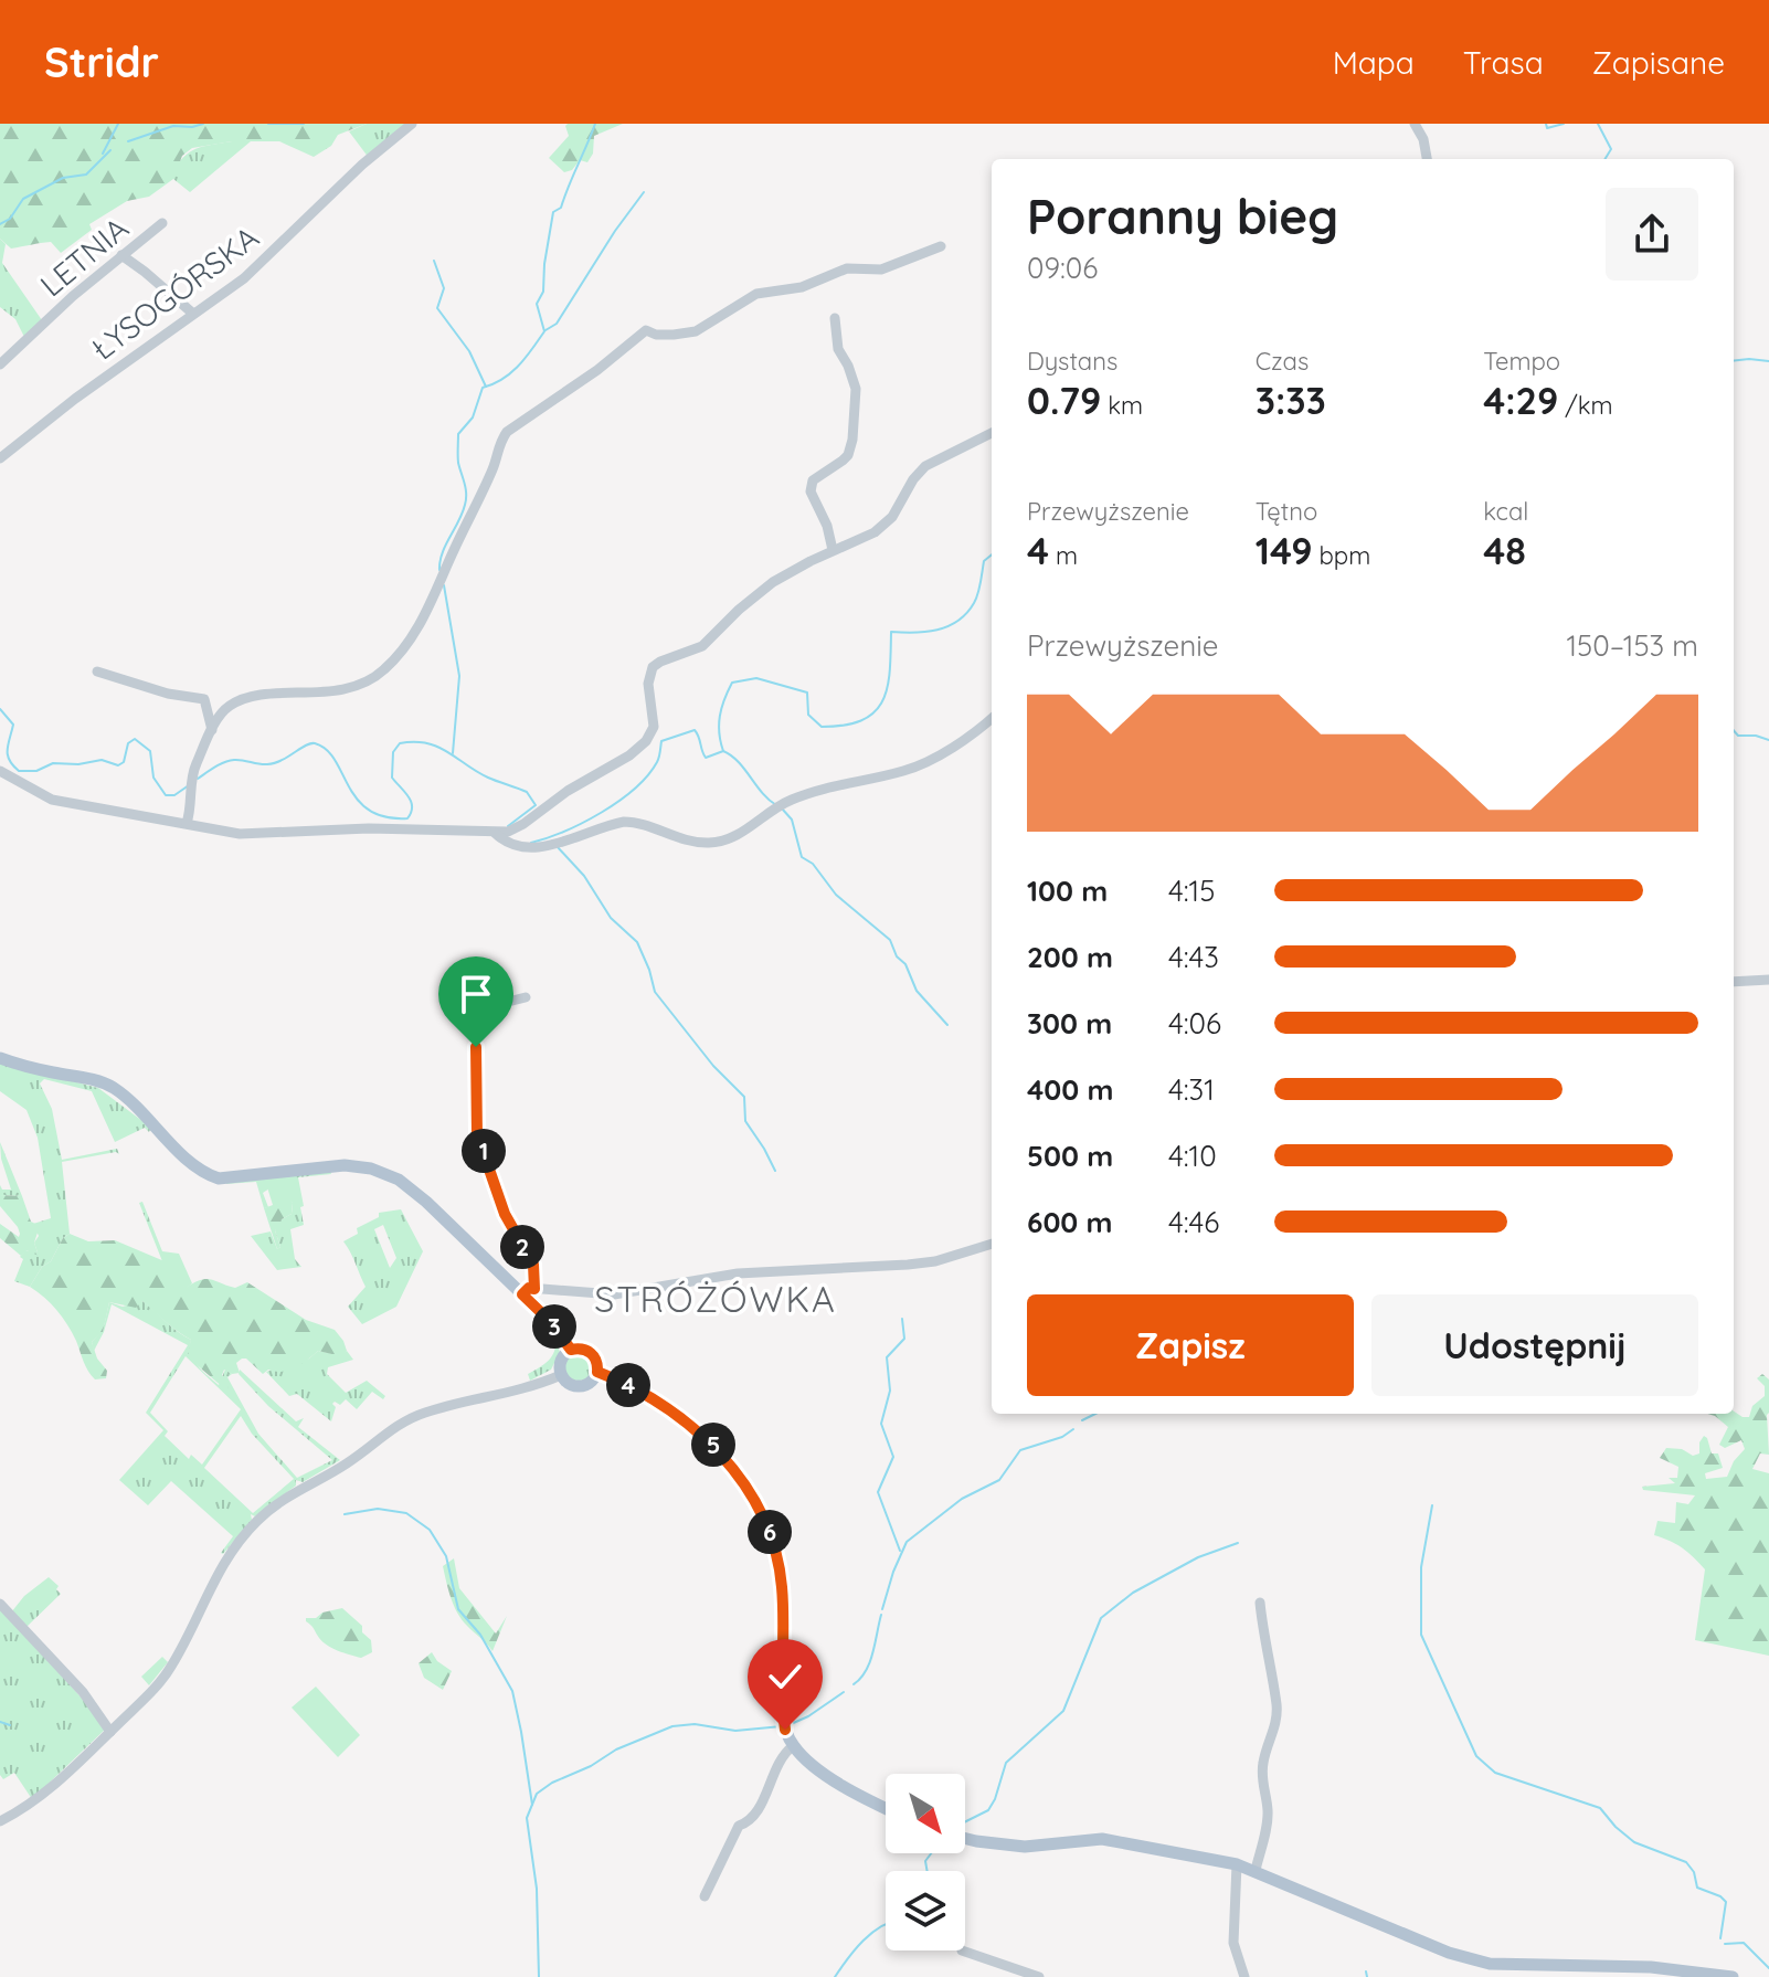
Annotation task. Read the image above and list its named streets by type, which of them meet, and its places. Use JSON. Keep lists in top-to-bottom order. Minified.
{"streets":{"street":["LETNIA","ŁYSOGÓRSKA"]},"districts":["STRÓŻÓWKA"],"north":"bottom right","page":{"header":"Stridr","nav":["Mapa","Trasa","Zapisane"],"heading":["Poranny bieg","09:06"],"stats":[["Dystans","0.79 km"],["Czas","3:33"],["Tempo","4:29 /km"],["Przewyższenie","4 m"],["Tętno","149 bpm"],["kcal","48"]],"chart":["Przewyższenie","150–153 m"],"list":[{"name":"100 m","note":"4:15"},{"name":"200 m","note":"4:43"},{"name":"300 m","note":"4:06"},{"name":"400 m","note":"4:31"},{"name":"500 m","note":"4:10"},{"name":"600 m","note":"4:46"}],"pins":["1","2","3","4","5","6"],"buttons":["Zapisz","Udostępnij"]}}
